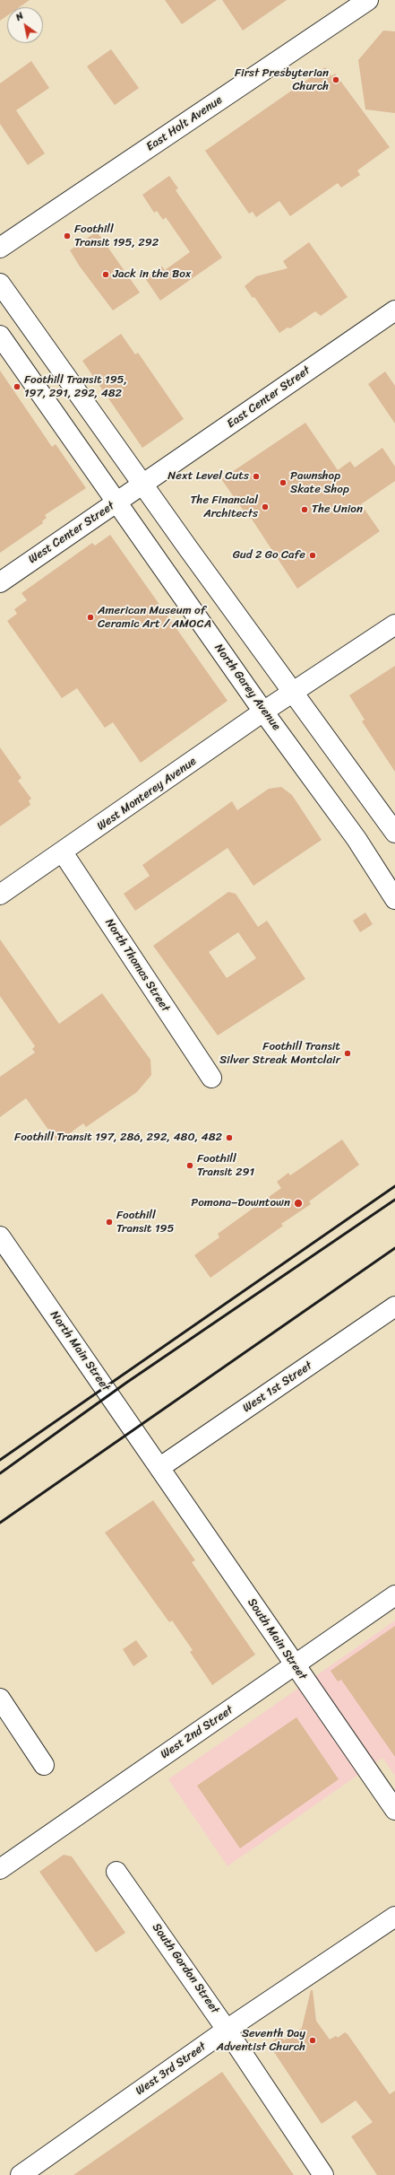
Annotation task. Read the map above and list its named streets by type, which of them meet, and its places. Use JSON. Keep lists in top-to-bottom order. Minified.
{"streets":{"street":["East Holt Avenue","East Center Street","West Center Street","North Garey Avenue","West Monterey Avenue","North Thomas Street","North Main Street","West 1st Street","South Main Street","West 2nd Street","South Gordon Street","West 3rd Street"]},"crossings":[["East Center Street","West Center Street"],["West Center Street","North Garey Avenue"],["North Garey Avenue","West Monterey Avenue"],["West Monterey Avenue","North Thomas Street"],["North Main Street","West 1st Street"],["North Main Street","South Main Street"],["West 1st Street","South Main Street"],["South Main Street","West 2nd Street"],["South Gordon Street","West 3rd Street"]],"places":["First Presbyterian Church","Foothill Transit 195, 292","Jack in the Box","Foothill Transit 195, 197, 291, 292, 482","Next Level Cuts","Pawnshop Skate Shop","The Financial Architects","The Union","Gud 2 Go Cafe","American Museum of Ceramic Art / AMOCA","Foothill Transit Silver Streak Montclair","Foothill Transit 197, 286, 292, 480, 482","Foothill Transit 291","Pomona–Downtown","Foothill Transit 195","Seventh Day Adventist Church"],"north":"top left"}
